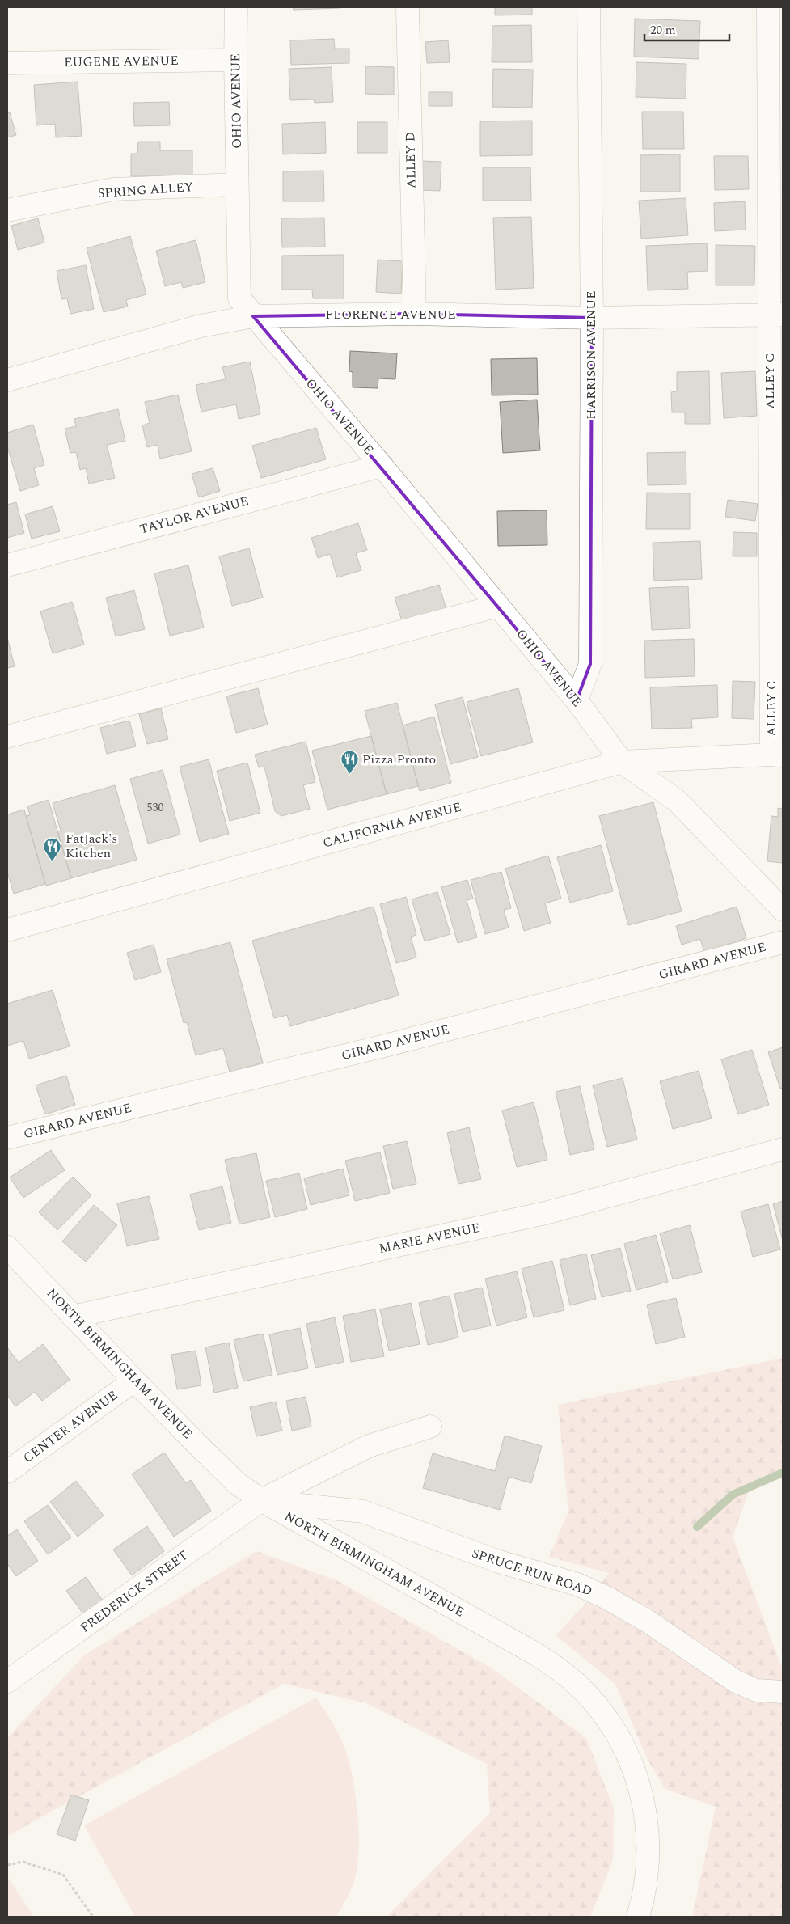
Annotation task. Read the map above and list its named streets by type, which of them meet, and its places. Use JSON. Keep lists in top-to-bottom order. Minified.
{"streets":{"street":["EUGENE AVENUE","OHIO AVENUE","ALLEY D","SPRING ALLEY","FLORENCE AVENUE","HARRISON AVENUE","ALLEY C","TAYLOR AVENUE","CALIFORNIA AVENUE","GIRARD AVENUE","MARIE AVENUE","NORTH BIRMINGHAM AVENUE","CENTER AVENUE","SPRUCE RUN ROAD","FREDERICK STREET"]},"crossings":[["EUGENE AVENUE","OHIO AVENUE"],["OHIO AVENUE","SPRING ALLEY"],["OHIO AVENUE","FLORENCE AVENUE"],["OHIO AVENUE","HARRISON AVENUE"],["OHIO AVENUE","TAYLOR AVENUE"],["OHIO AVENUE","CALIFORNIA AVENUE"],["ALLEY D","FLORENCE AVENUE"],["FLORENCE AVENUE","HARRISON AVENUE"],["FLORENCE AVENUE","ALLEY C"],["ALLEY C","CALIFORNIA AVENUE"],["MARIE AVENUE","NORTH BIRMINGHAM AVENUE"],["NORTH BIRMINGHAM AVENUE","CENTER AVENUE"],["NORTH BIRMINGHAM AVENUE","SPRUCE RUN ROAD"],["NORTH BIRMINGHAM AVENUE","FREDERICK STREET"],["SPRUCE RUN ROAD","FREDERICK STREET"]],"places":{"restaurant":["Pizza Pronto","FatJack's Kitchen"]},"house_numbers":["530"],"scale_bar":"20 m"}
